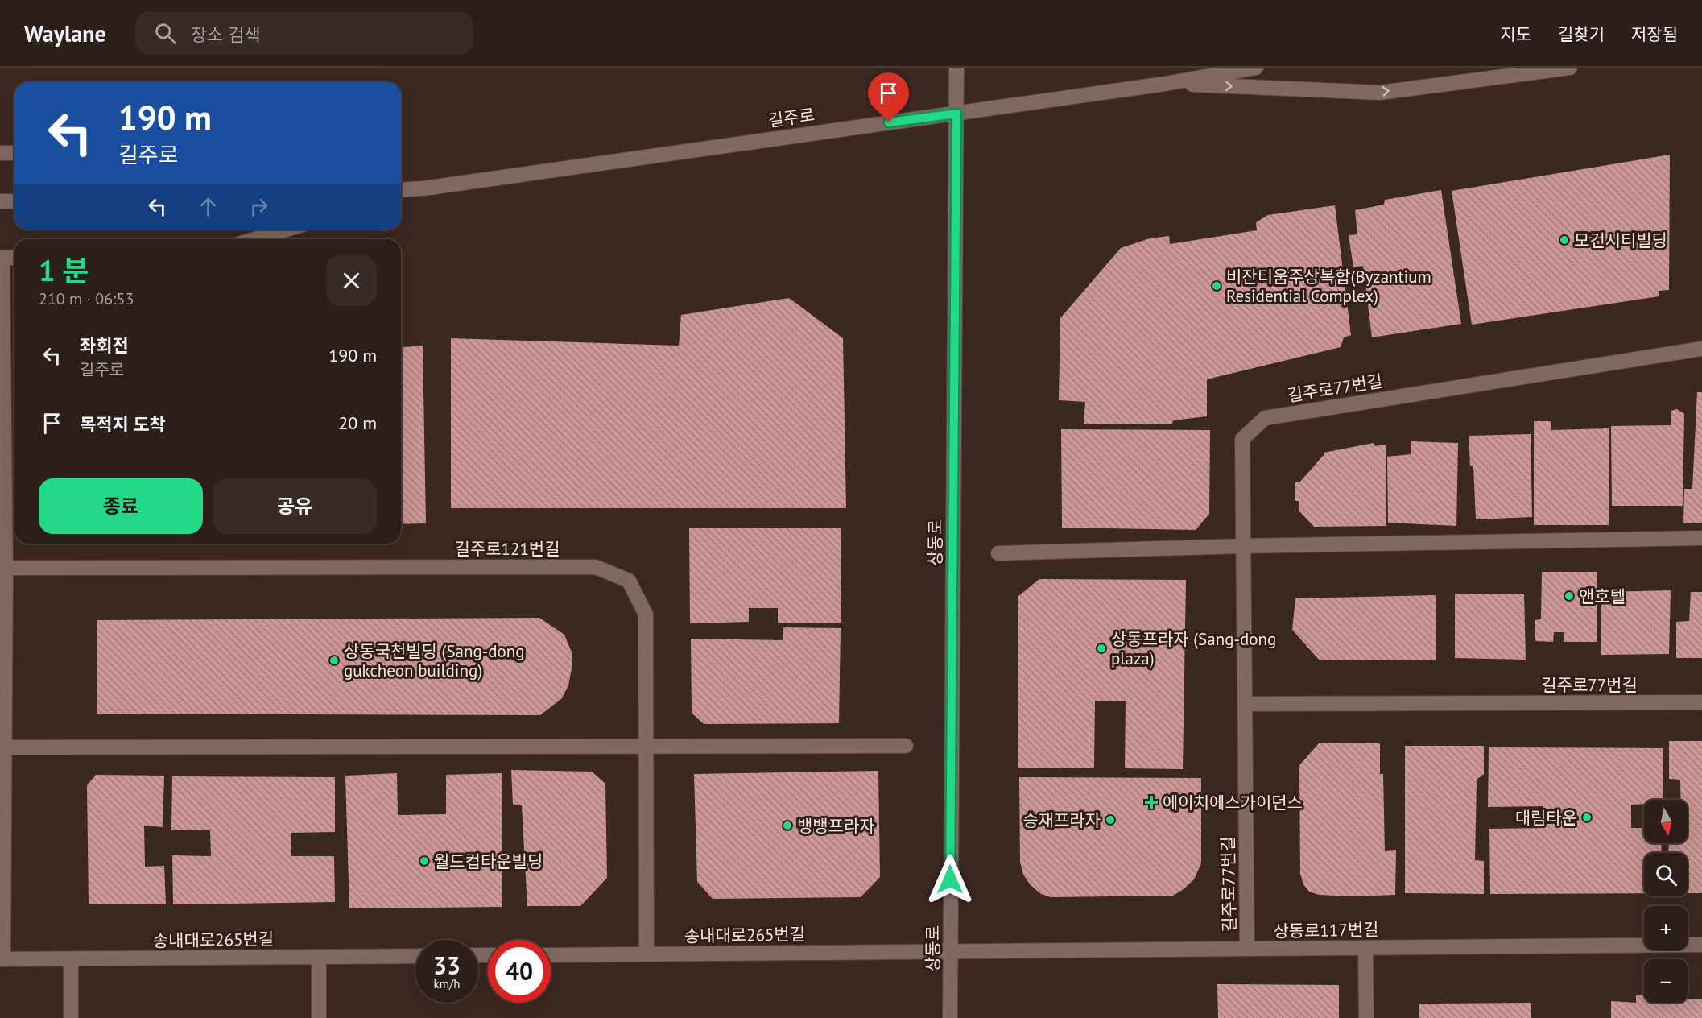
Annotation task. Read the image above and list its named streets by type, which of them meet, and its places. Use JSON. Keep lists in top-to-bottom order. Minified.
{"streets":{"street":["길주로","길주로77번길","상동로","길주로121번길","상동로117번길","송내대로265번길"]},"crossings":[["길주로","상동로"],["길주로77번길","상동로117번길"],["상동로","상동로117번길"],["상동로","송내대로265번길"],["길주로121번길","송내대로265번길"],["상동로117번길","송내대로265번길"]],"places":{"other":["모건시티빌딩","비잔티움주상복합(Byzantium Residential Complex)","앤호텔","상동프라자 (Sang-dong plaza)","상동국천빌딩 (Sang-dong gukcheon building)","대림타운","승재프라자","뱅뱅프라자","월드컵타운빌딩"],"health":["에이치에스가이던스"]},"north":"bottom","page":{"header":"Waylane","search":"장소 검색","nav":["지도","길찾기","저장됨"],"turn":["190 m","길주로"],"heading":["1 분","210 m · 06:53"],"list":[{"name":"좌회전","note":"길주로","value":"190 m"},{"name":"목적지 도착","value":"20 m"}],"buttons":["종료","공유"],"map_buttons":["+","−"],"speed":"33 km/h","limit":"40"}}
